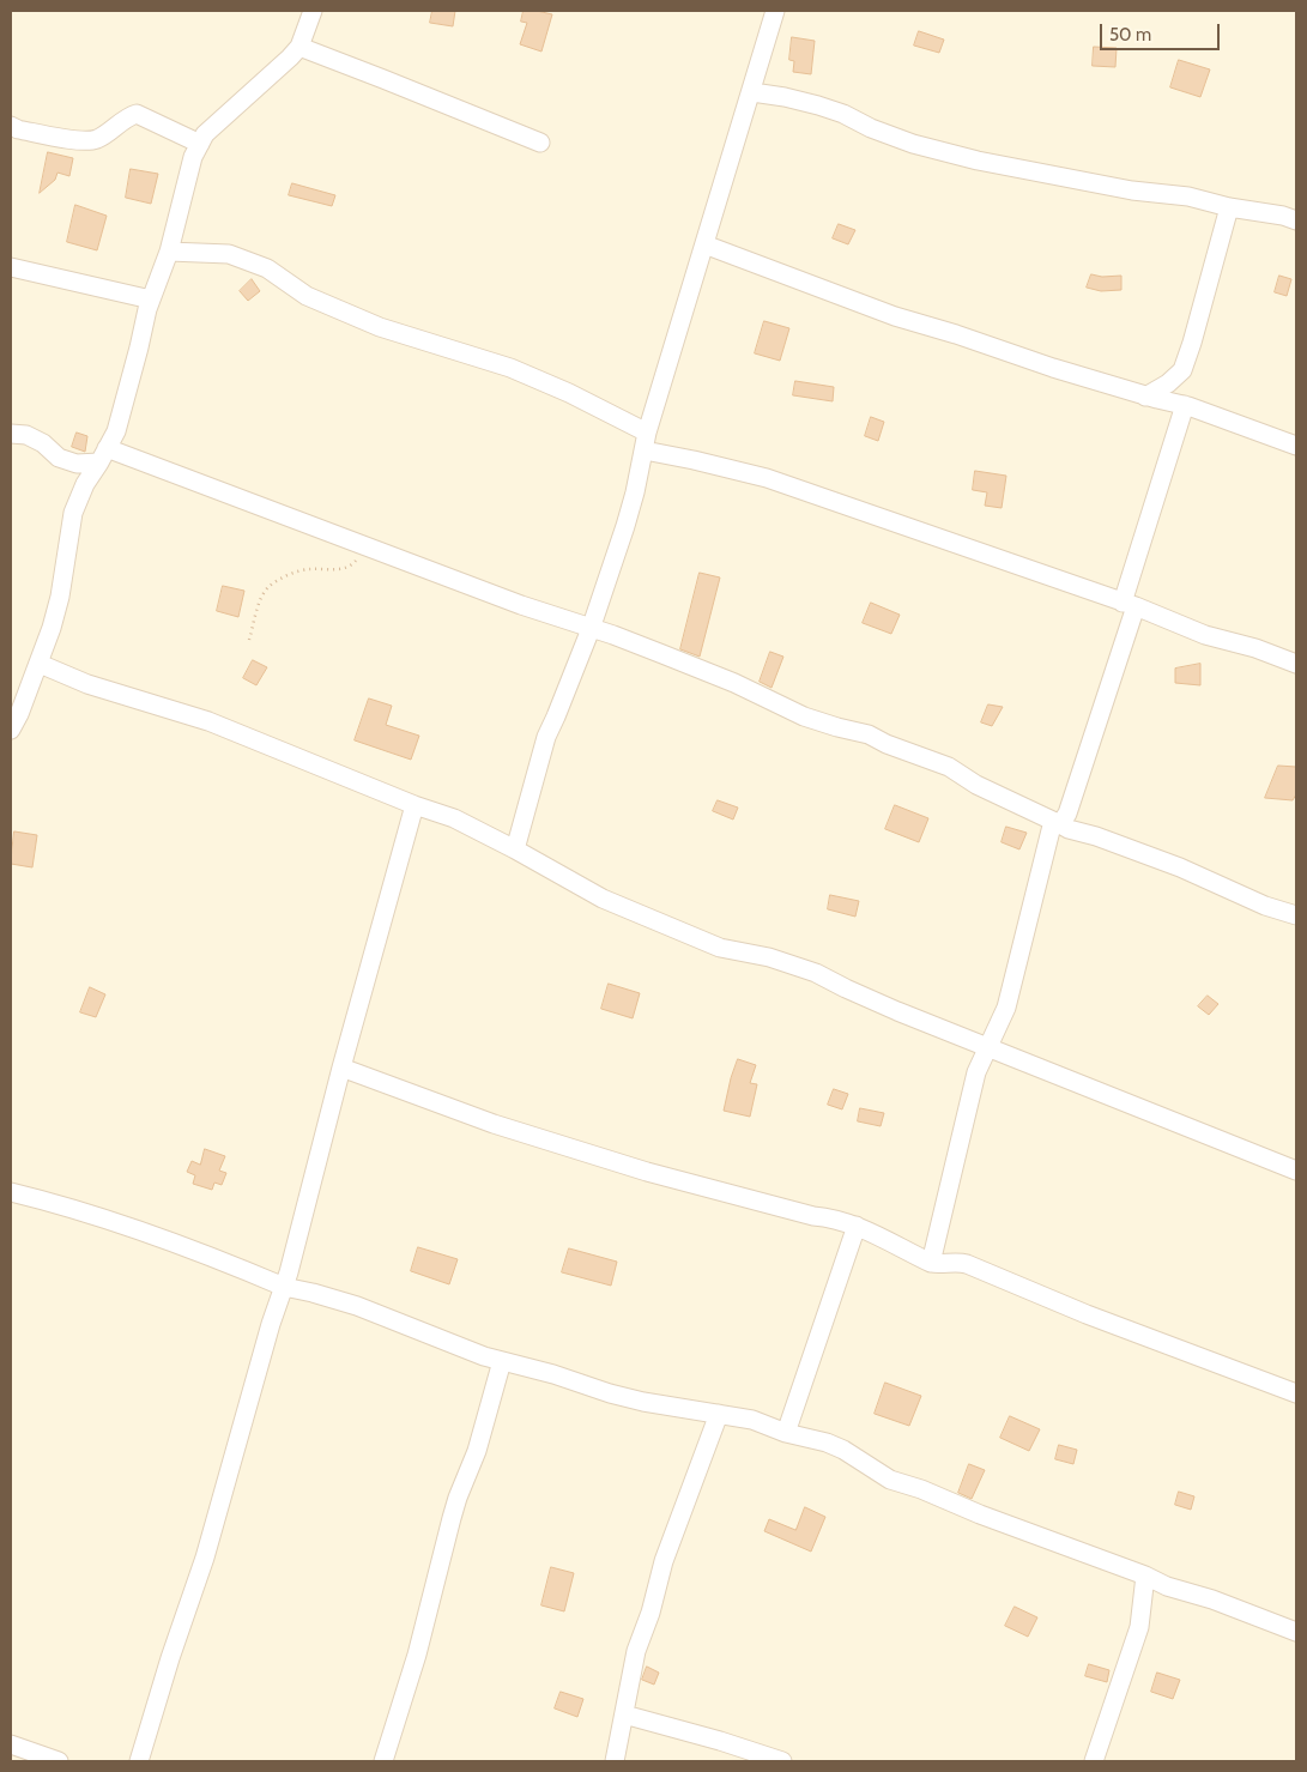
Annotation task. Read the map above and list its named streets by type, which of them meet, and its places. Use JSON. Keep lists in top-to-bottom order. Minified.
{"scale_bar":"50 m"}
